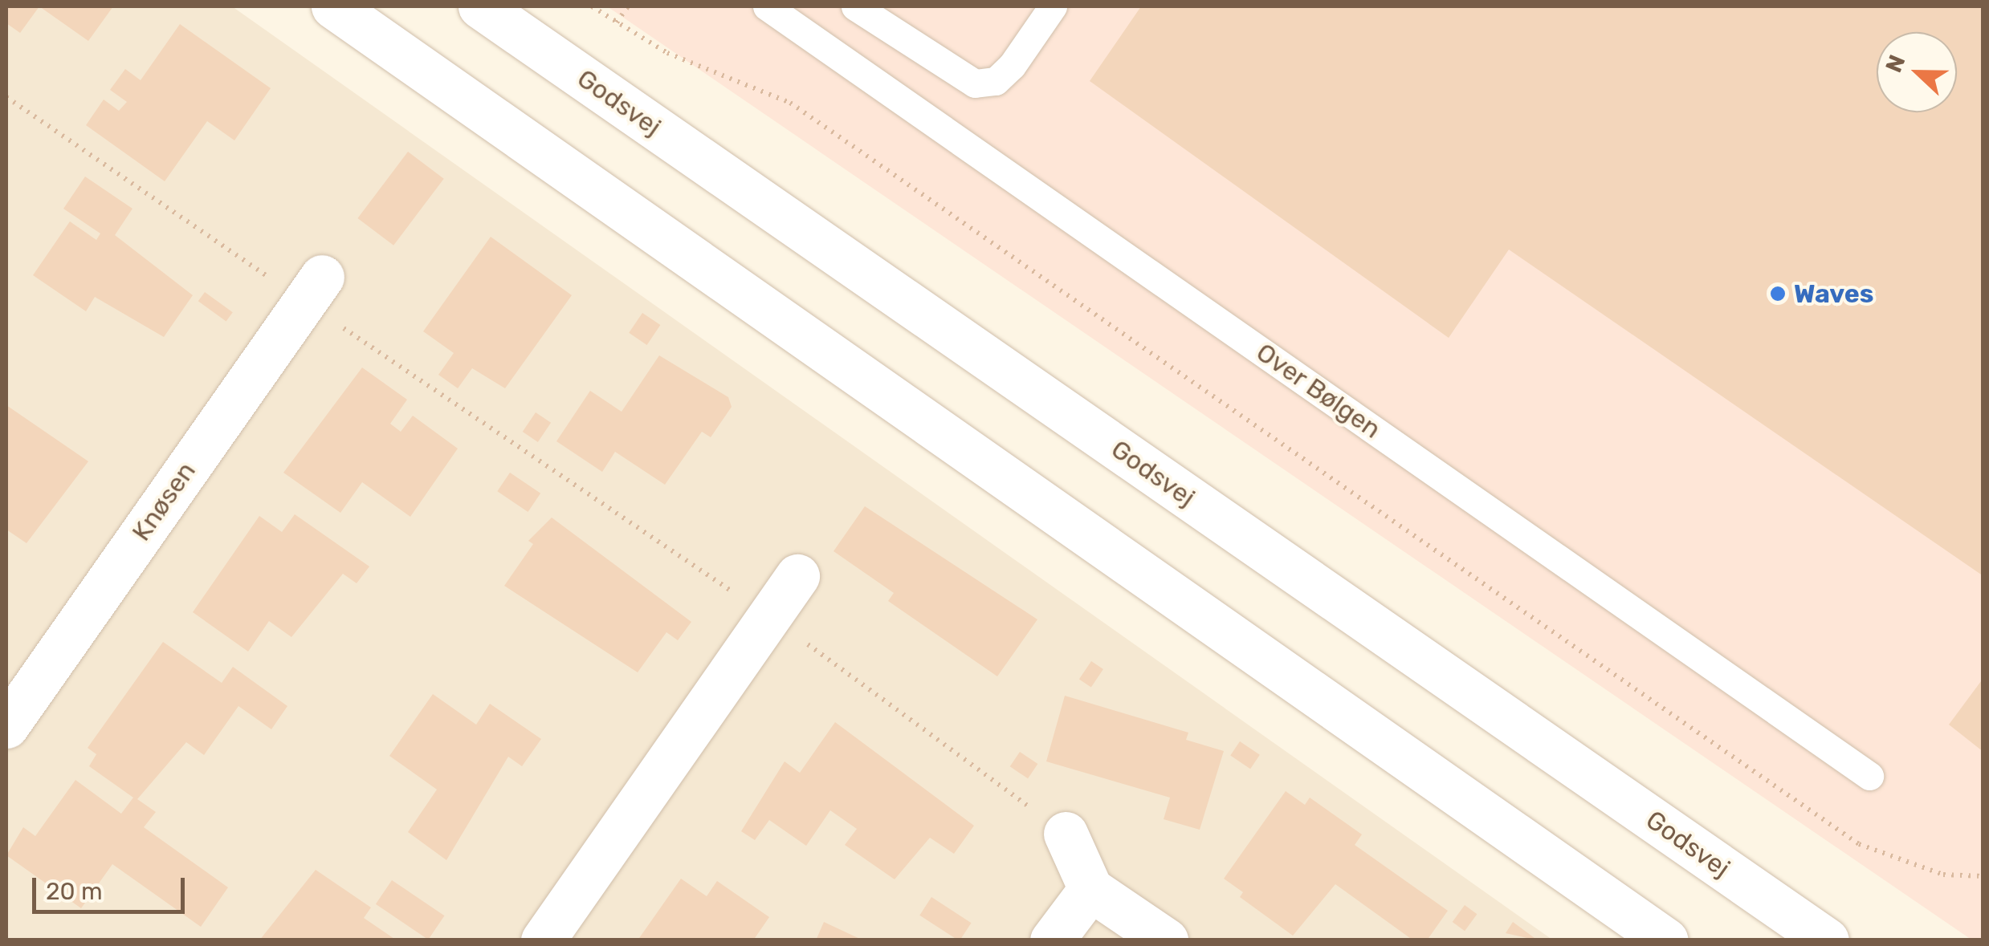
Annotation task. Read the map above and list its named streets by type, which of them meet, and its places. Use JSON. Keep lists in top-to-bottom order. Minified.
{"streets":{"street":["Godsvej","Knøsen"],"lane":["Over Bølgen"]},"places":["Waves"],"scale_bar":"20 m","north":"left"}
